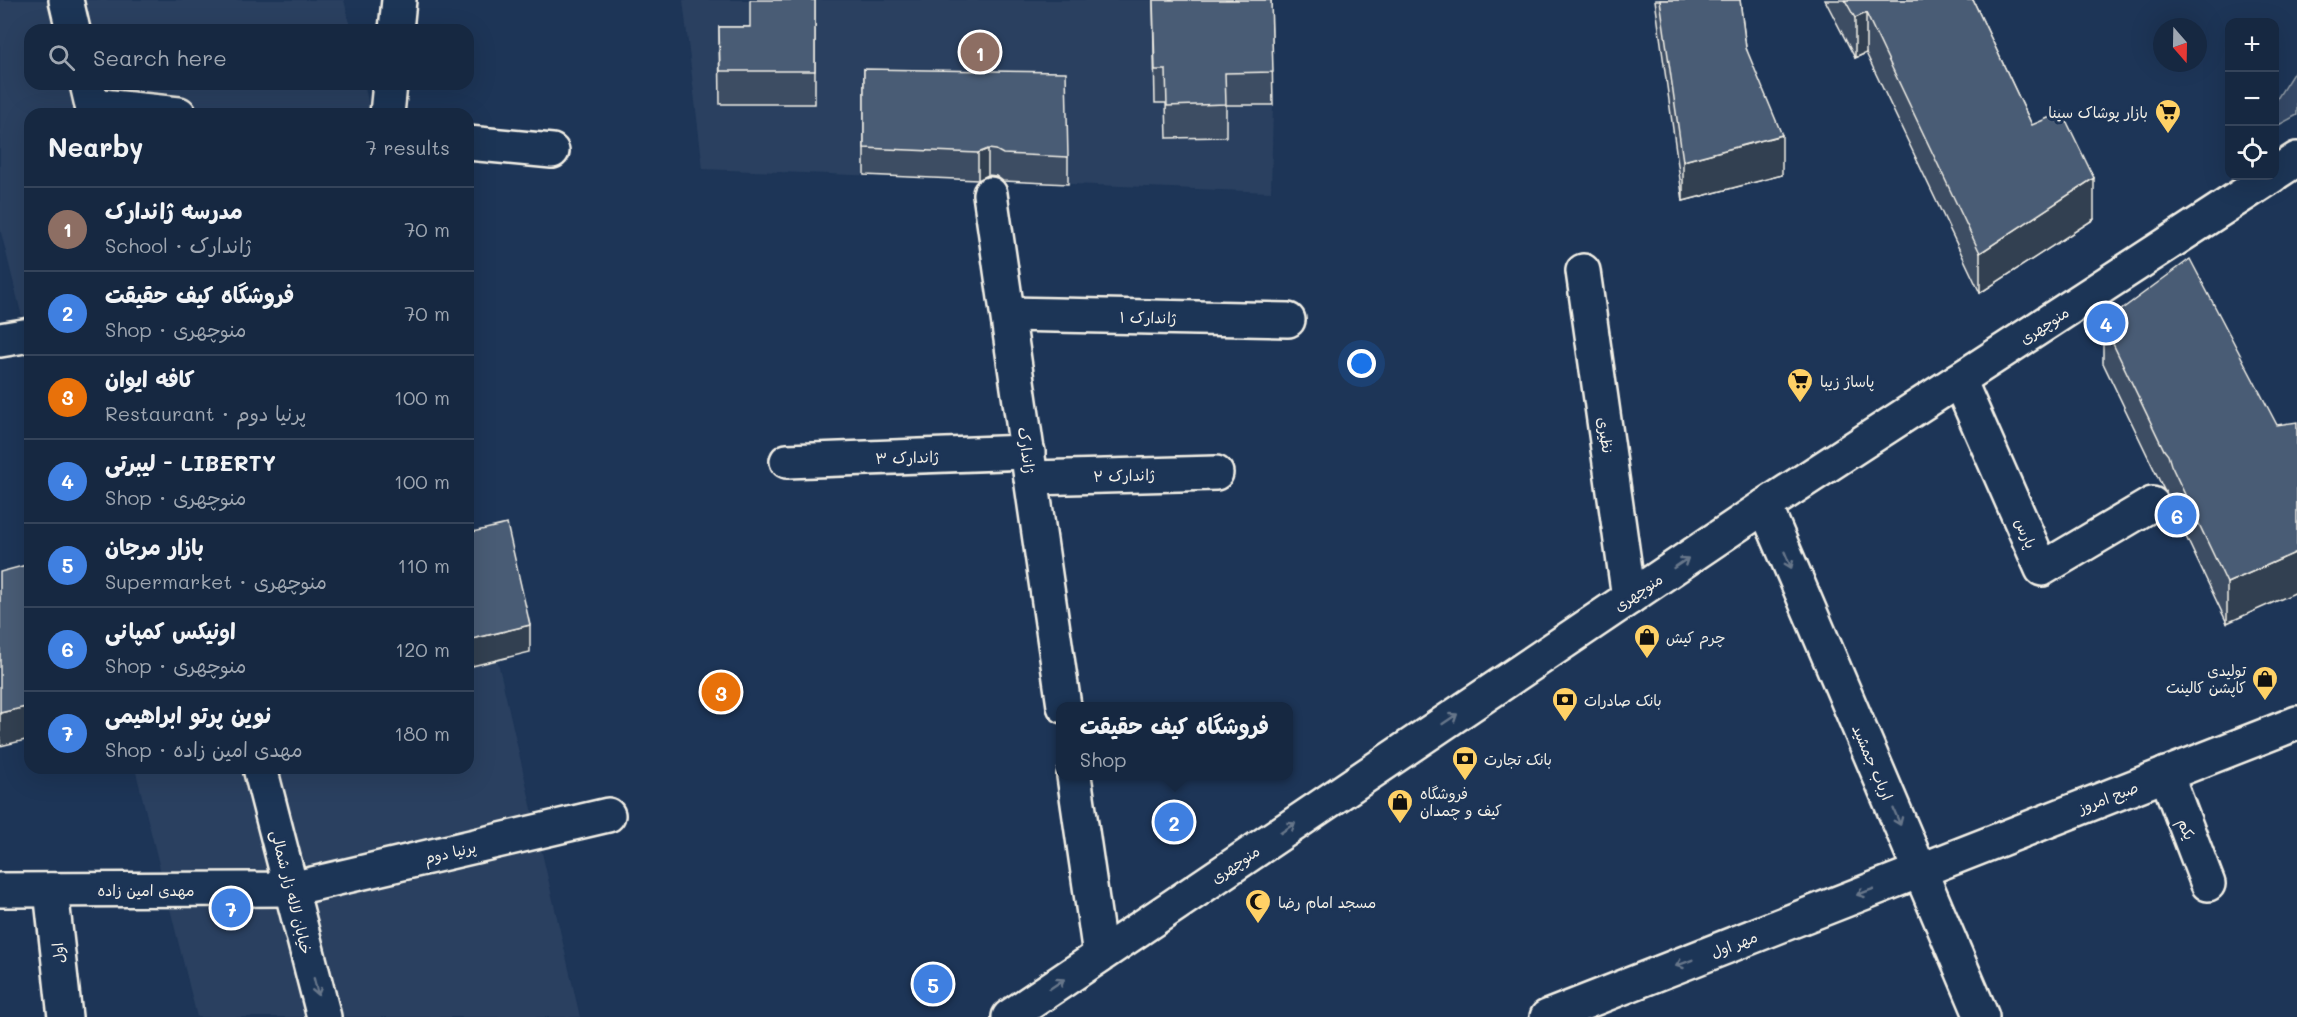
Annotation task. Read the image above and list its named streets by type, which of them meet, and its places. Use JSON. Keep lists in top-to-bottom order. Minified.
{"streets":{"street":["ژاندارک ۱","منوچهری","نظیری","ژاندارک","ژاندارک ۳","ژاندارک ۲","پارس","ارباب جمشید","صبح امروز","یکم","پرنیا دوم","مهدی امین زاده","خیابان لاله زار شمالی","مهر اول","اول"]},"crossings":[["ژاندارک ۱","ژاندارک"],["منوچهری","نظیری"],["منوچهری","پارس"],["منوچهری","ارباب جمشید"],["ژاندارک","ژاندارک ۳"],["ژاندارک","ژاندارک ۲"],["ژاندارک ۳","ژاندارک ۲"],["ارباب جمشید","صبح امروز"],["ارباب جمشید","مهر اول"],["صبح امروز","یکم"],["صبح امروز","مهر اول"],["پرنیا دوم","مهدی امین زاده"],["پرنیا دوم","خیابان لاله زار شمالی"],["مهدی امین زاده","خیابان لاله زار شمالی"],["مهدی امین زاده","اول"]],"one_way":["منوچهری","ارباب جمشید","خیابان لاله زار شمالی","مهر اول"],"places":{"supermarket":["بازار پوشاک سینا","پاساژ زیبا"],"shop":["چرم کیش","تولیدی کاپشن کالینت","فروشگاه کیف و چمدان"],"bank":["بانک صادرات","بانک تجارت"],"mosque":["مسجد امام رضا"]},"north":"bottom","page":{"map_buttons":["+","−"],"search":"Search here","pins":["1","4","6","3","2","7","5"],"heading":["Nearby","7 results"],"list":[{"mark":"1","name":"مدرسه ژاندارک","note":"School · ژاندارک","value":"70 m"},{"mark":"2","name":"فروشگاه کیف حقیقت","note":"Shop · منوچهری","value":"70 m"},{"mark":"3","name":"کافه ایوان","note":"Restaurant · پرنیا دوم","value":"100 m"},{"mark":"4","name":"لیبرتی - LIBERTY","note":"Shop · منوچهری","value":"100 m"},{"mark":"5","name":"بازار مرجان","note":"Supermarket · منوچهری","value":"110 m"},{"mark":"6","name":"اونیکس کمپانی","note":"Shop · منوچهری","value":"120 m"},{"mark":"7","name":"نوین پرتو ابراهیمی","note":"Shop · مهدی امین زاده","value":"180 m"}],"popup":["فروشگاه کیف حقیقت","Shop"]}}
